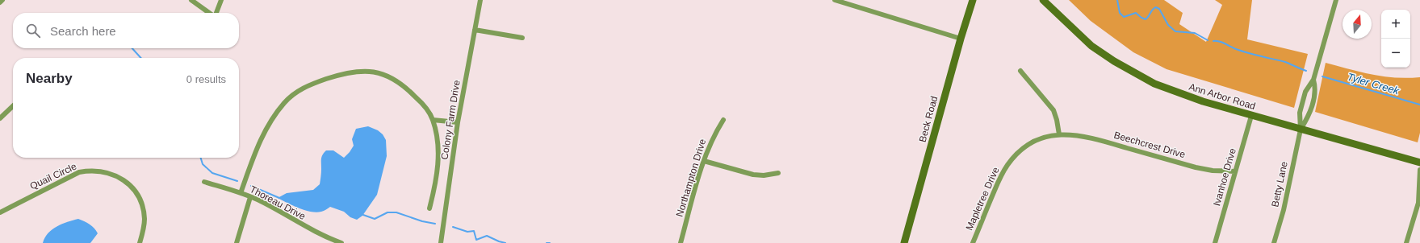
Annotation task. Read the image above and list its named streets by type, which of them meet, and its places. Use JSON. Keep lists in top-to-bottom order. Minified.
{"streets":{"main road":["Ann Arbor Road","Beck Road"],"street":["Colony Farm Drive","Beechcrest Drive","Quail Circle","Ivanhoe Drive","Northampton Drive","Betty Lane","Mapletree Drive","Thoreau Drive"]},"crossings":[["Ann Arbor Road","Ivanhoe Drive"],["Ann Arbor Road","Betty Lane"],["Beechcrest Drive","Ivanhoe Drive"],["Beechcrest Drive","Mapletree Drive"]],"water":["Tyler Creek"],"north":"top","page":{"map_buttons":["+","−"],"search":"Search here","heading":["Nearby","0 results"]}}
